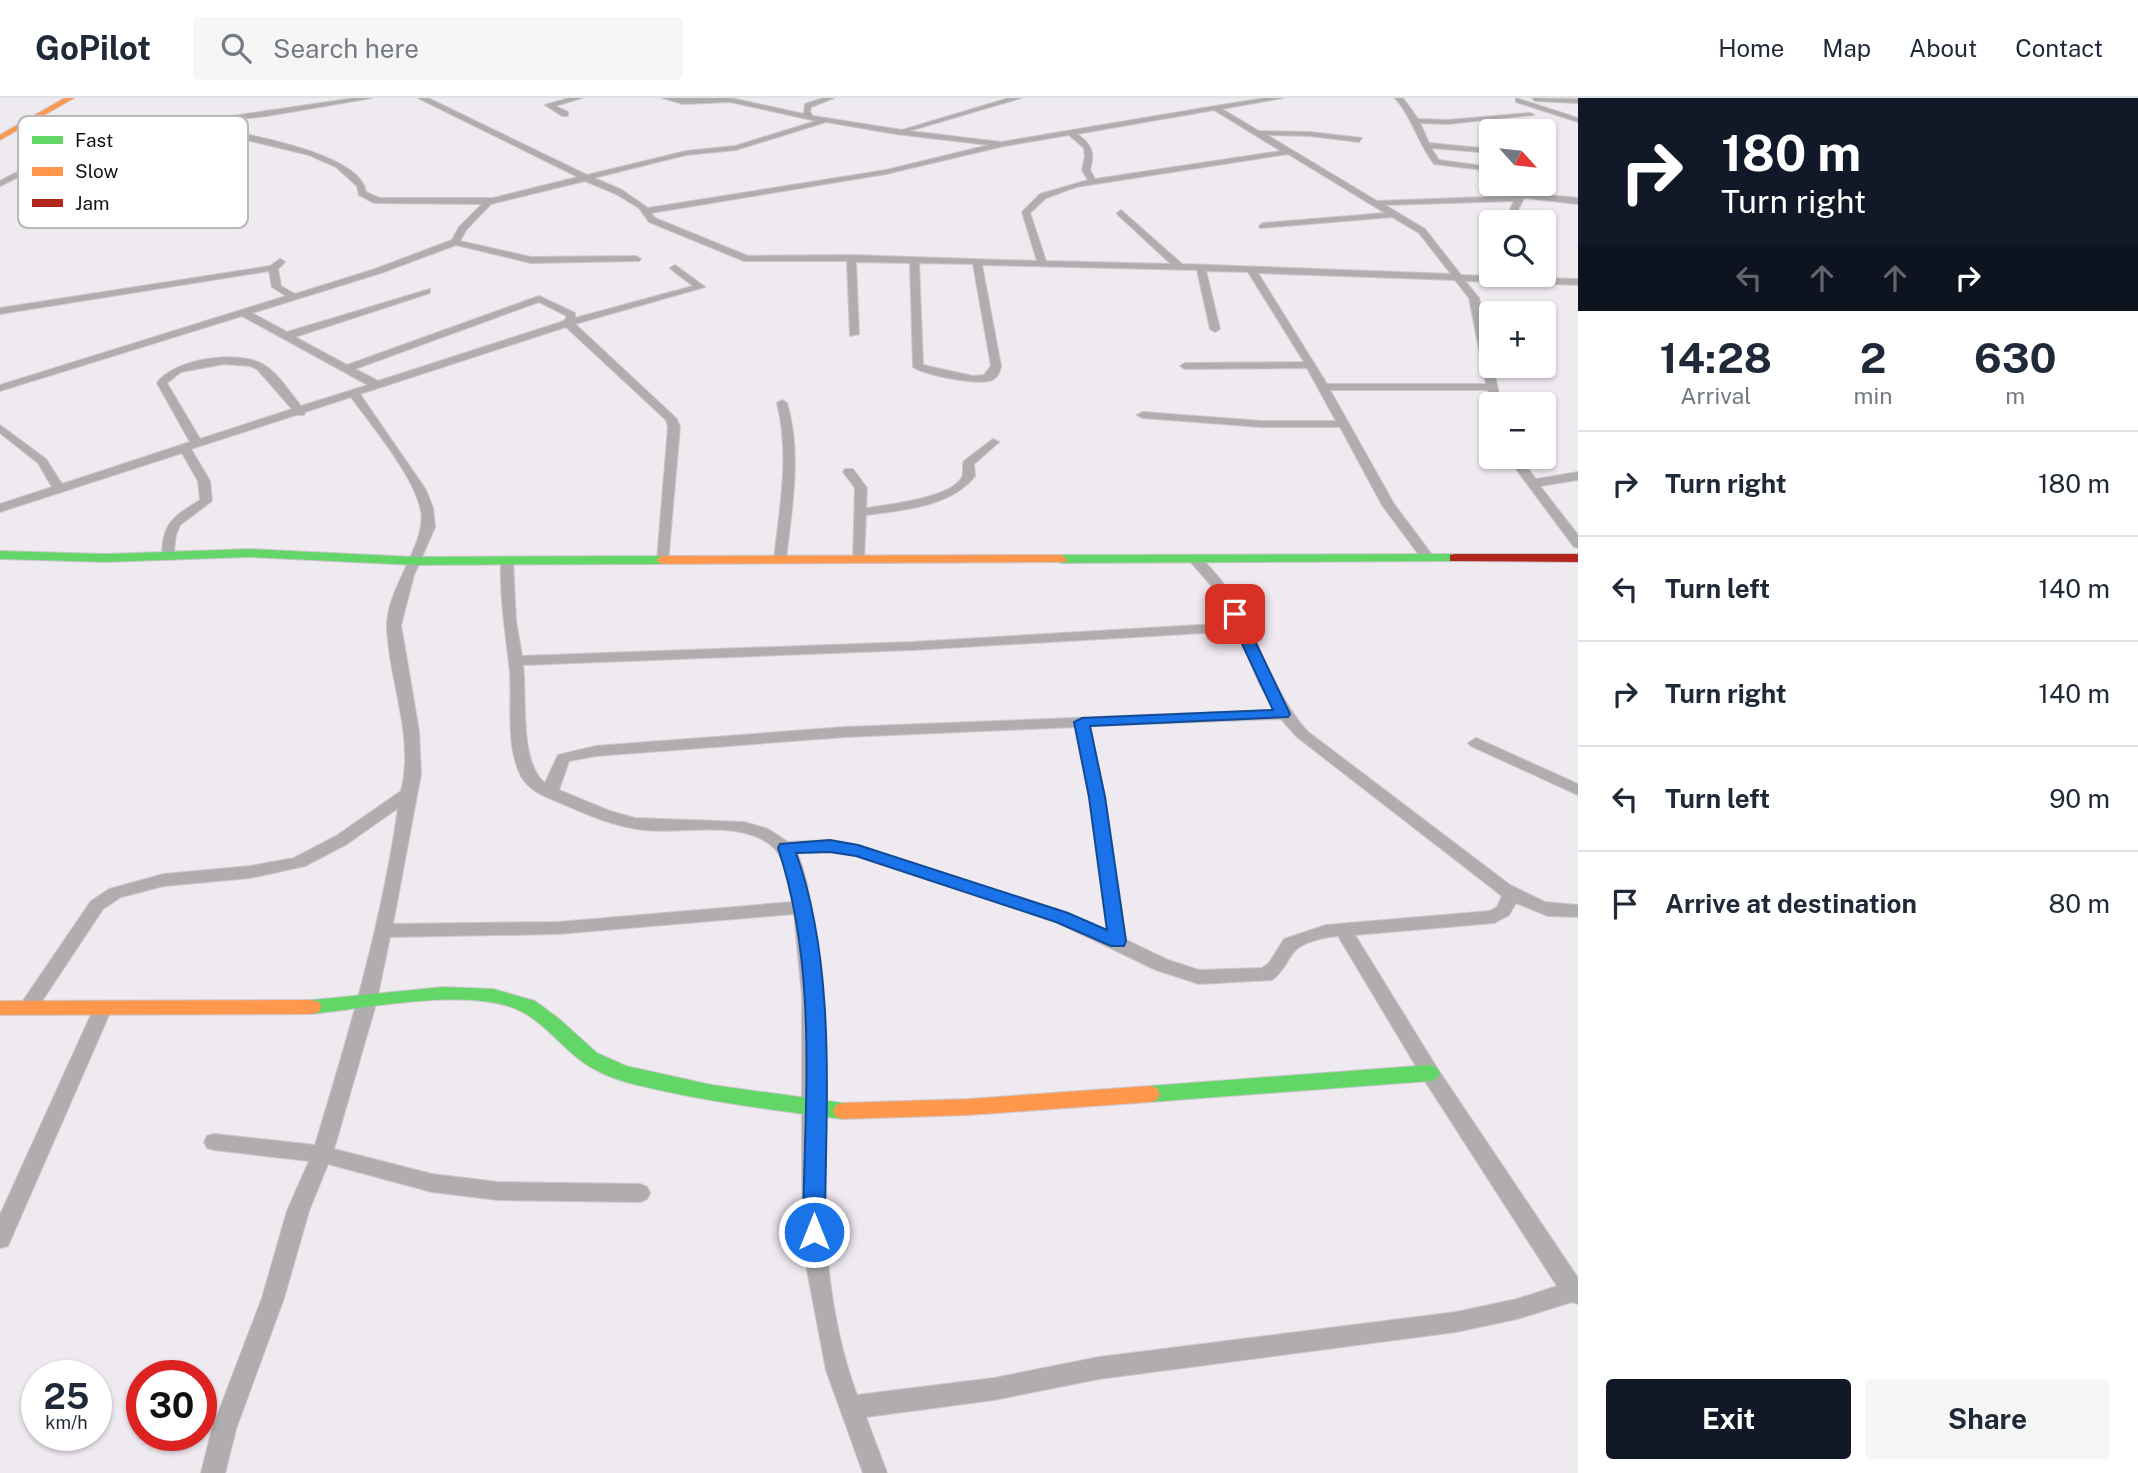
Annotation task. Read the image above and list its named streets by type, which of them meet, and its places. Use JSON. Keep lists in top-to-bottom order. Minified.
{"legend":["Fast","Slow","Jam"],"north":"bottom right","page":{"header":"GoPilot","search":"Search here","nav":["Home","Map","About","Contact"],"turn":["180 m","Turn right"],"map_buttons":["+","−"],"eta":["14:28","Arrival","2","min","630","m"],"list":[{"name":"Turn right","value":"180 m"},{"name":"Turn left","value":"140 m"},{"name":"Turn right","value":"140 m"},{"name":"Turn left","value":"90 m"},{"name":"Arrive at destination","value":"80 m"}],"speed":"25 km/h","limit":"30","buttons":["Exit","Share"]}}
